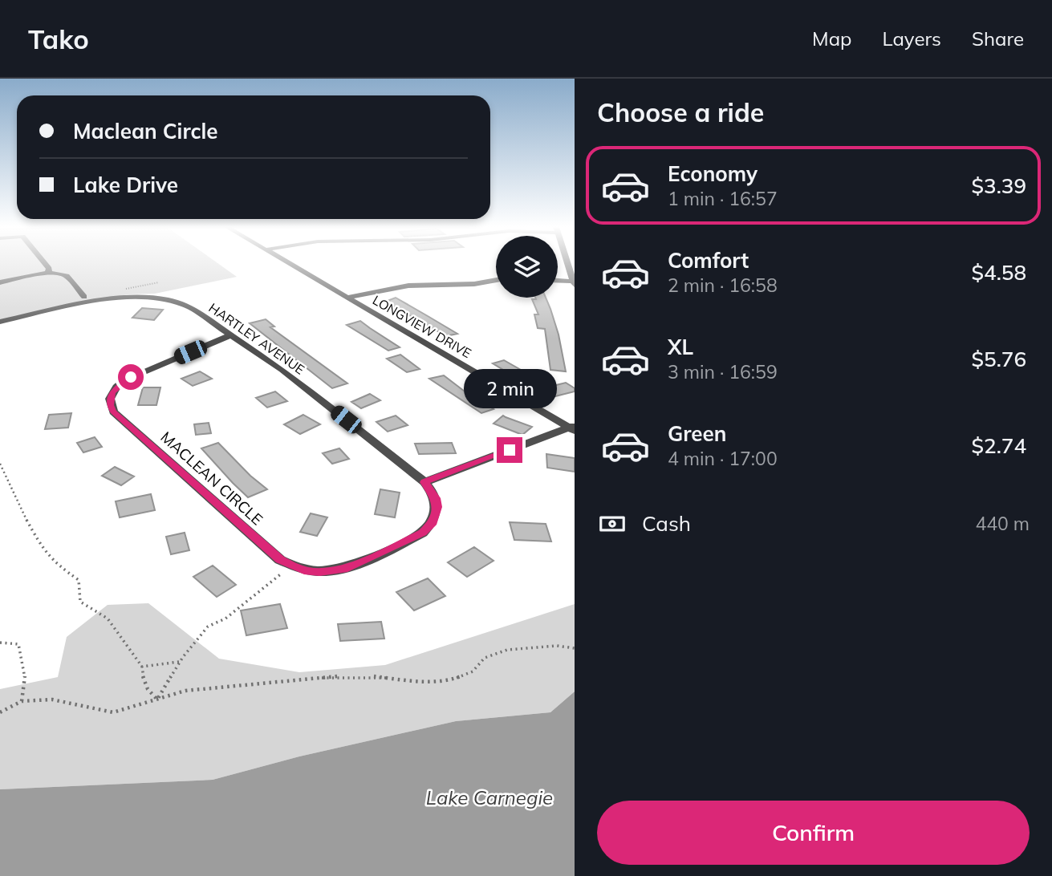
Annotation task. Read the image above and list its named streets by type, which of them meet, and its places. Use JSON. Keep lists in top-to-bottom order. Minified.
{"streets":{"street":["LONGVIEW DRIVE","HARTLEY AVENUE","MACLEAN CIRCLE"]},"crossings":[["HARTLEY AVENUE","MACLEAN CIRCLE"]],"water":["Lake Carnegie"],"page":{"header":"Tako","nav":["Map","Layers","Share"],"heading":"Choose a ride","banner":["Maclean Circle","Lake Drive"],"list":[{"name":"Economy","note":"1 min · 16:57","value":"$3.39"},{"name":"Comfort","note":"2 min · 16:58","value":"$4.58"},{"name":"XL","note":"3 min · 16:59","value":"$5.76"},{"name":"Green","note":"4 min · 17:00","value":"$2.74"}],"bubble":"2 min","pay":["Cash","440 m"],"buttons":"Confirm"}}
